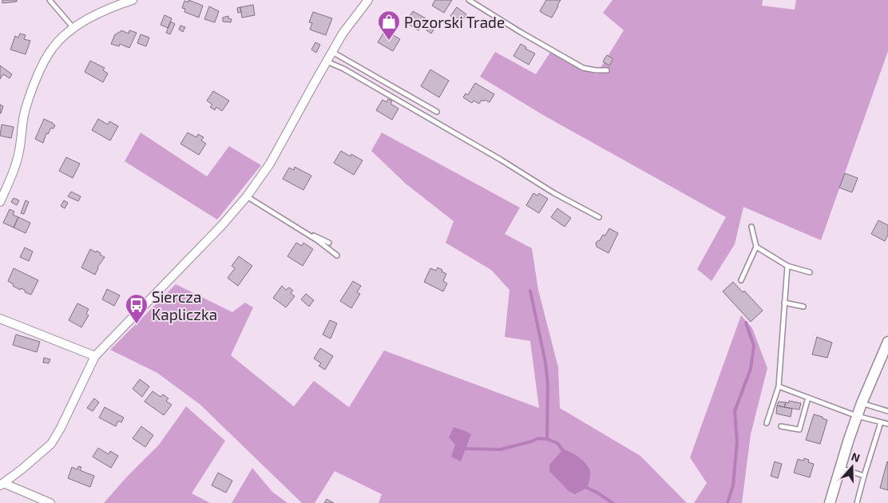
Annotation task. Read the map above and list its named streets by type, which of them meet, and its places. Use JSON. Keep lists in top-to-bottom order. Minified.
{"places":{"shop":["Pozorski Trade"],"bus stop":["Siercza Kapliczka"]},"north":"top"}
